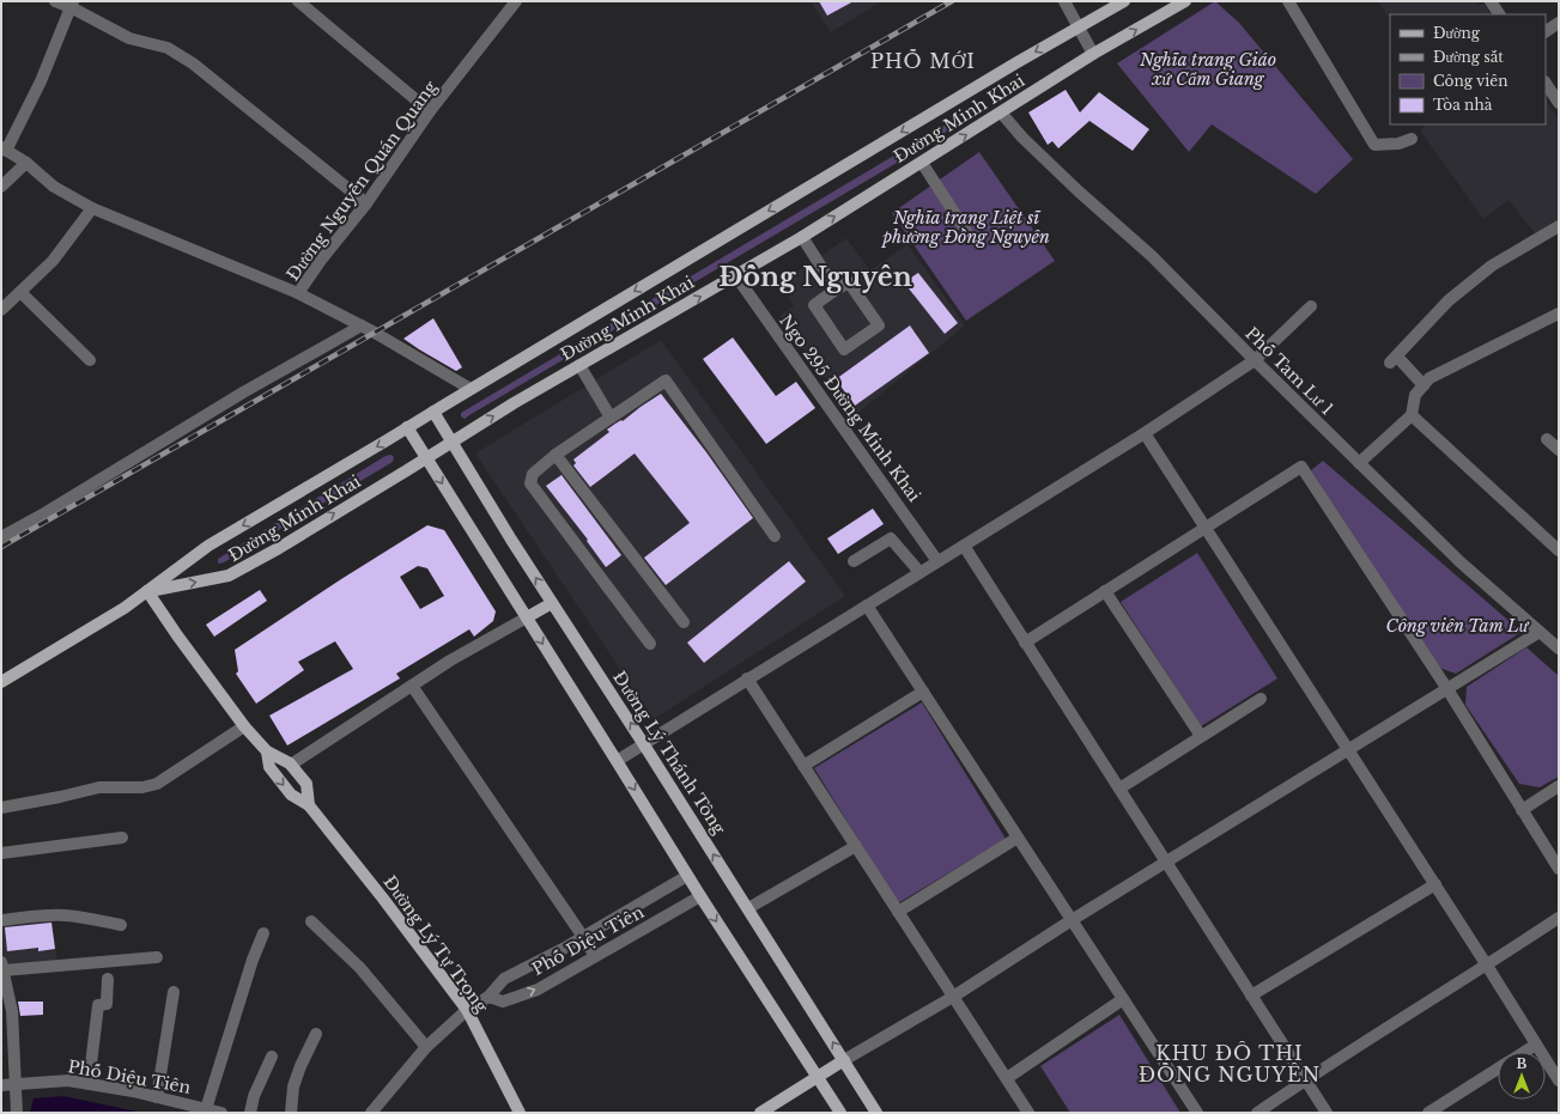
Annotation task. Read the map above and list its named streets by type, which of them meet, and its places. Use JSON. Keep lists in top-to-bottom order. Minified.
{"streets":{"main road":["Đường Minh Khai","Đường Lý Thánh Tông","Đường Lý Tự Trọng"],"street":["Đường Nguyễn Quán Quang","Phố Tam Lư 1","Ngo 295 Đường Minh Khai","Phố Diệu Tiên"]},"crossings":[["Đường Minh Khai","Đường Nguyễn Quán Quang"],["Đường Minh Khai","Phố Tam Lư 1"],["Đường Minh Khai","Ngo 295 Đường Minh Khai"],["Đường Minh Khai","Đường Lý Thánh Tông"],["Đường Minh Khai","Đường Lý Tự Trọng"],["Phố Diệu Tiên","Đường Lý Tự Trọng"]],"districts":["PHỐ MỚI","Đồng Nguyên","KHU ĐÔ THỊ ĐỒNG NGUYÊN"],"parks":["Nghĩa trang Giáo xứ Cẩm Giang","Nghĩa trang Liệt sĩ phường Đồng Nguyên","Công viên Tam Lư"],"legend":["Đường","Đường sắt","Công viên","Tòa nhà"],"north":"top"}
